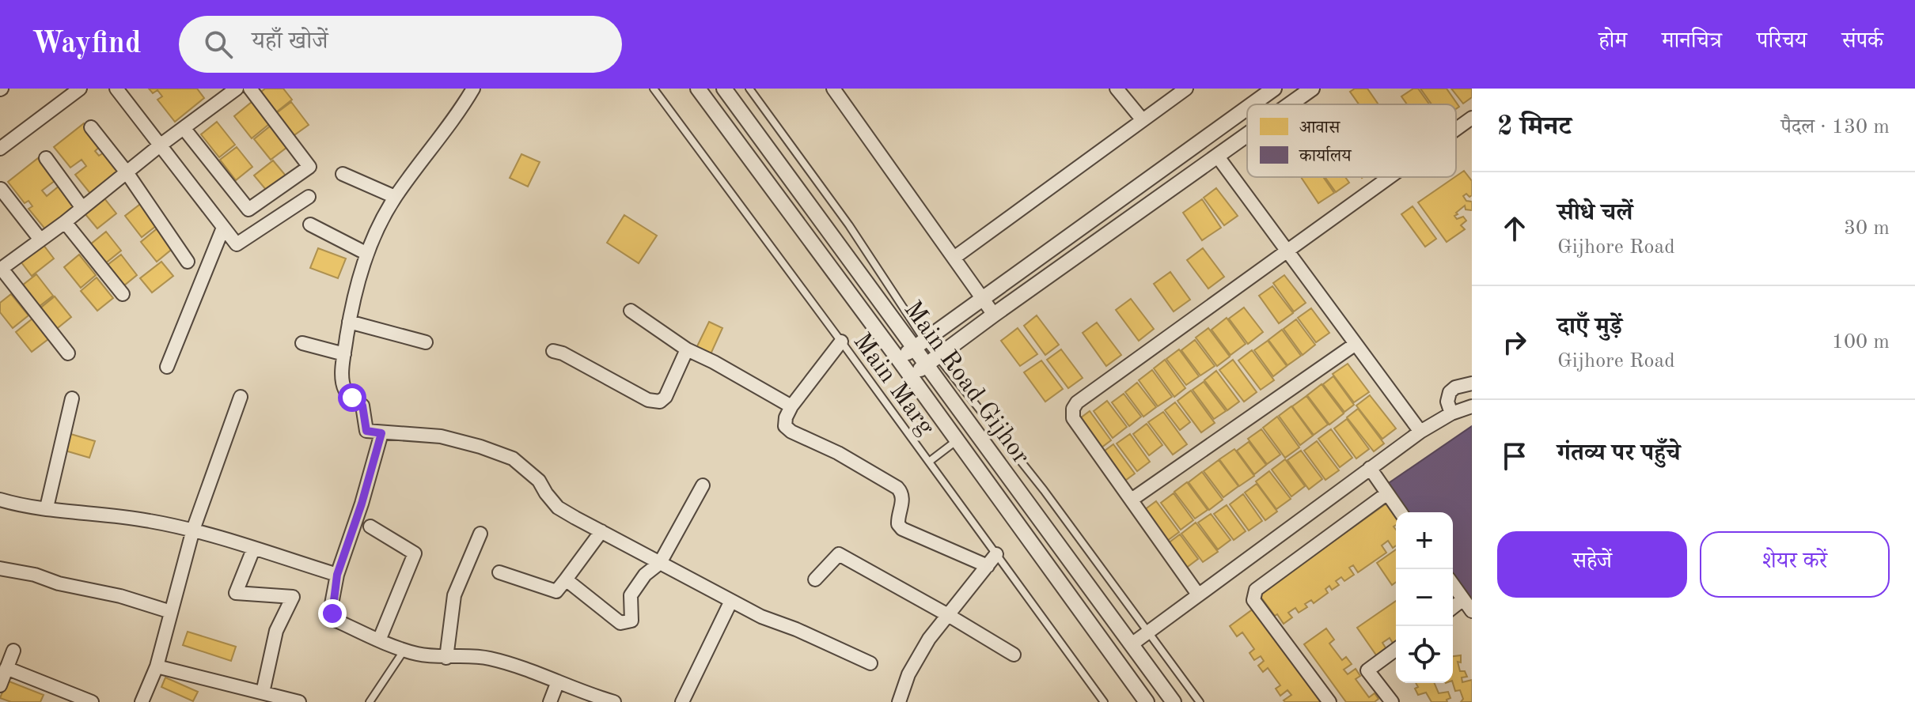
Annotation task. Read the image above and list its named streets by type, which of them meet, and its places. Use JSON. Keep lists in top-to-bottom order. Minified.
{"streets":{"street":["Main Road Gijhor"],"lane":["Main Marg"]},"legend":["आवास","कार्यालय"],"page":{"header":"Wayfind","search":"यहाँ खोजें","nav":["होम","मानचित्र","परिचय","संपर्क"],"heading":["2 मिनट","पैदल · 130 m"],"list":[["सीधे चलें","Gijhore Road","30 m"],["दाएँ मुड़ें","Gijhore Road","100 m"],"गंतव्य पर पहुँचे"],"map_buttons":["+","−"],"buttons":["सहेजें","शेयर करें"]}}
